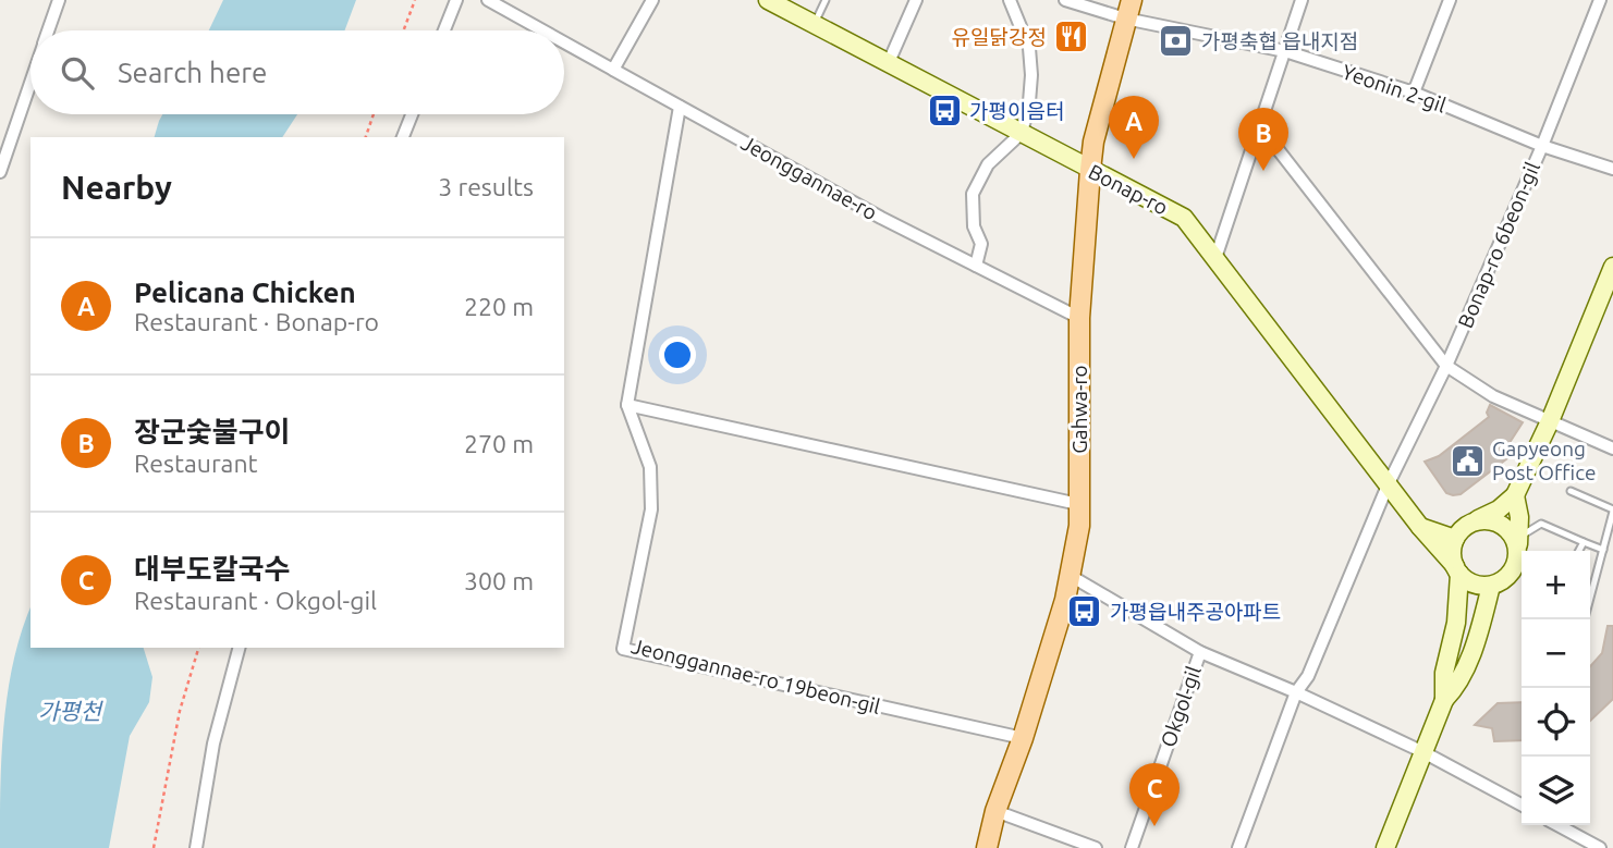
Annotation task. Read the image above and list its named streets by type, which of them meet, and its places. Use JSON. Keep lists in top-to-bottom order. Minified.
{"streets":{"main road":["Bonap-ro","Gahwa-ro"],"street":["Yeonin 2-gil","Jeonggannae-ro","Bonap-ro 6beon-gil","Jeonggannae-ro 19beon-gil","Okgol-gil"]},"crossings":[["Yeonin 2-gil","Bonap-ro 6beon-gil"],["Yeonin 2-gil","Gahwa-ro"],["Jeonggannae-ro","Gahwa-ro"],["Bonap-ro","Bonap-ro 6beon-gil"],["Bonap-ro","Gahwa-ro"],["Bonap-ro 6beon-gil","Okgol-gil"],["Gahwa-ro","Jeonggannae-ro 19beon-gil"],["Gahwa-ro","Okgol-gil"]],"water":["가평천"],"places":{"restaurant":["유일닭강정"],"bank":["가평축협 읍내지점"],"bus stop":["가평이음터","가평읍내주공아파트"],"public building":["Gapyeong Post Office"]},"page":{"search":"Search here","pins":["A","B","C"],"heading":["Nearby","3 results"],"list":[{"mark":"A","name":"Pelicana Chicken","note":"Restaurant · Bonap-ro","value":"220 m"},{"mark":"B","name":"장군숯불구이","note":"Restaurant","value":"270 m"},{"mark":"C","name":"대부도칼국수","note":"Restaurant · Okgol-gil","value":"300 m"}],"map_buttons":["+","−"]}}
